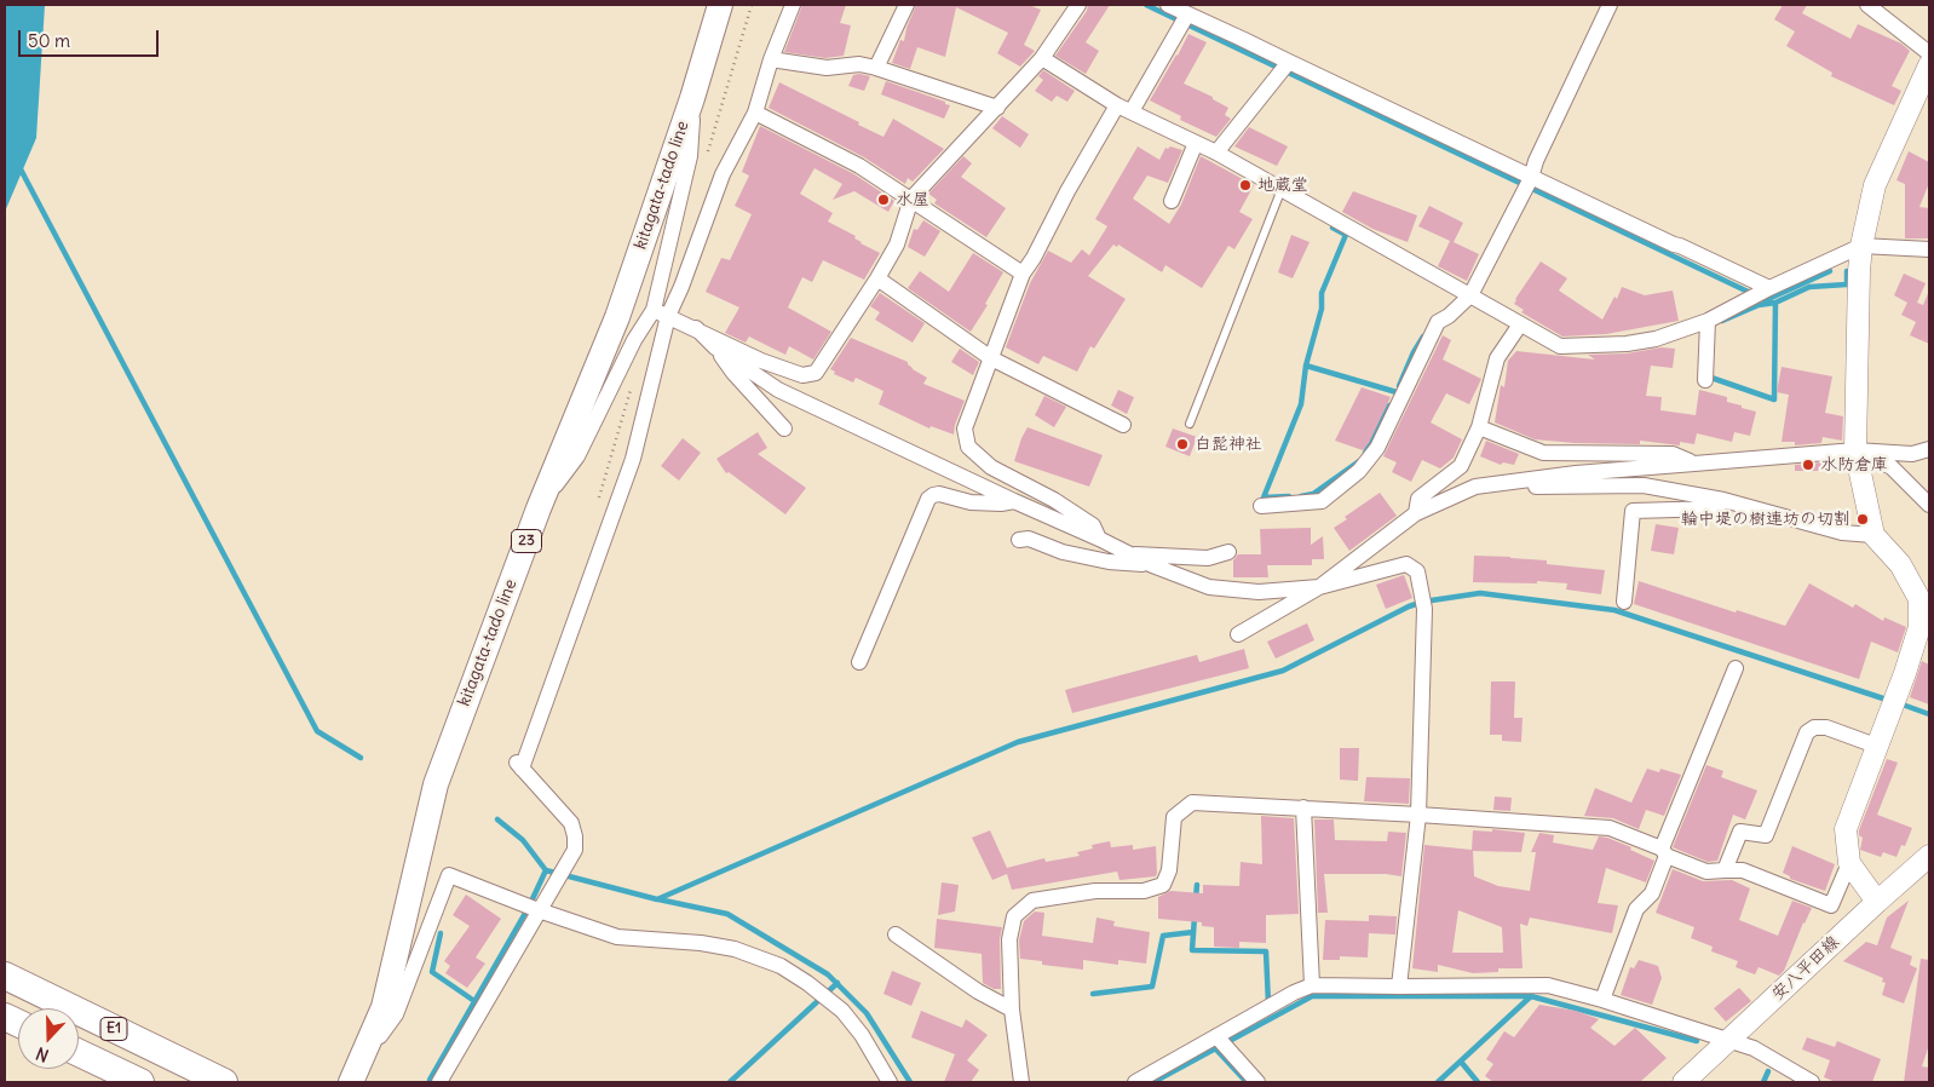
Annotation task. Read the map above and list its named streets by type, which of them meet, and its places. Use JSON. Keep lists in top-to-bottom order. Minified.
{"streets":{"highway":["E1"],"main road":["kitagata-tado line","23"],"street":["安八平田線"]},"places":["地蔵堂","水屋","白髭神社","水防倉庫","輪中堤の樹連坊の切割"],"scale_bar":"50 m","north":"bottom"}
